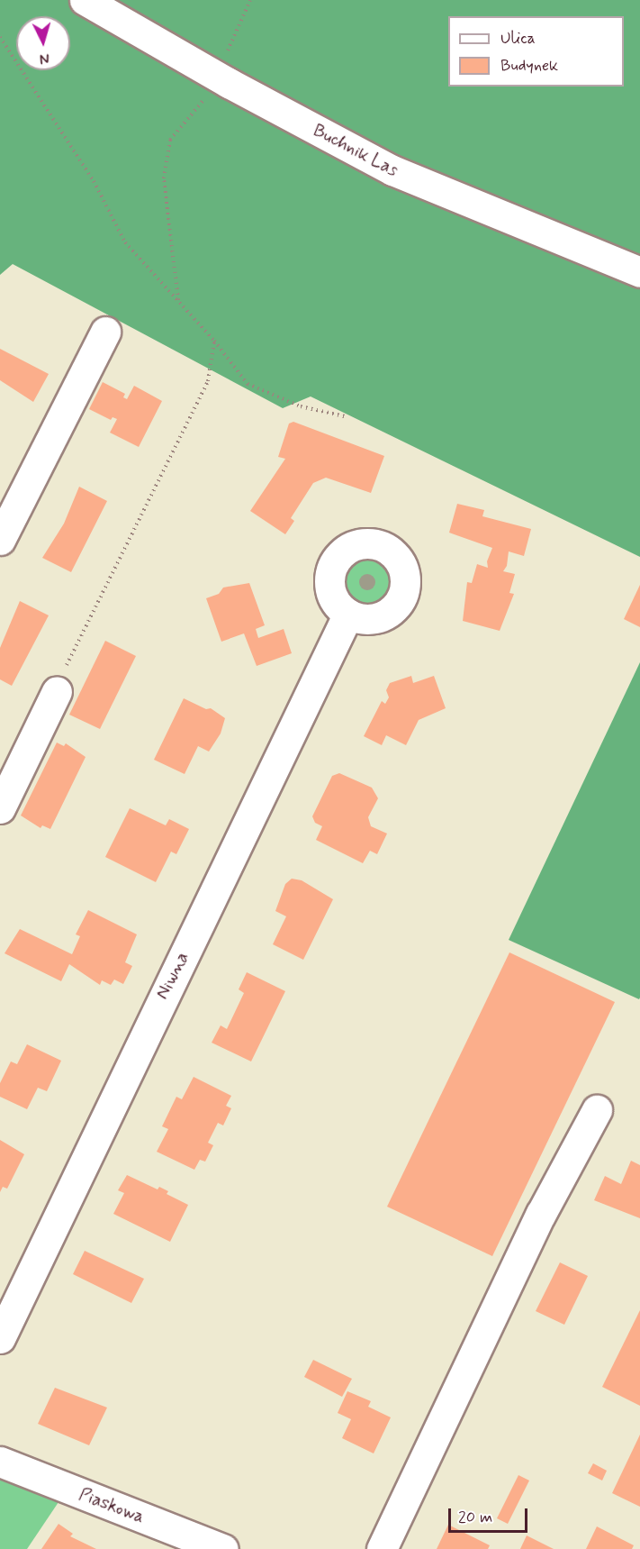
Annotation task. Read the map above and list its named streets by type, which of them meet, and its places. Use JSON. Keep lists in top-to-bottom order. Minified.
{"streets":{"street":["Buchnik Las","Niwna","Piaskowa"]},"legend":["Ulica","Budynek"],"scale_bar":"20 m","north":"bottom"}
